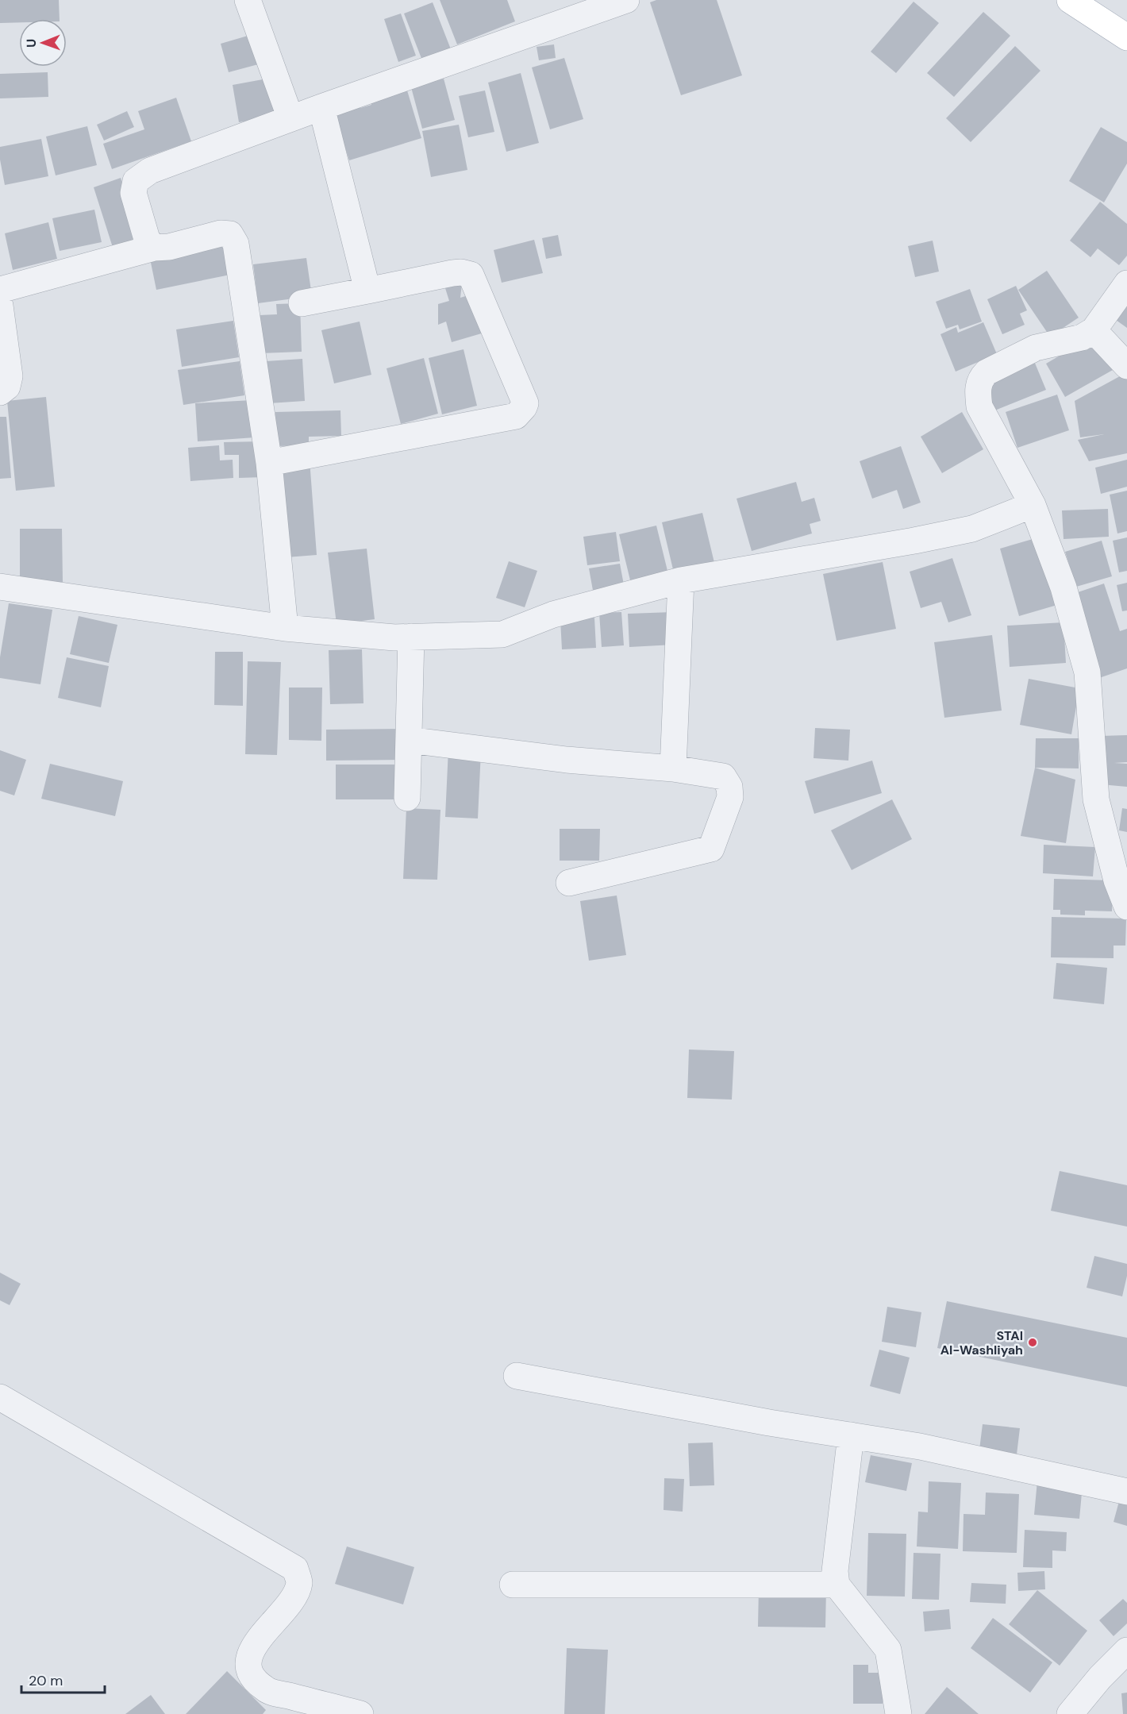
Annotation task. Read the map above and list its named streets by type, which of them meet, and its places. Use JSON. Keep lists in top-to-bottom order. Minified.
{"places":["STAI Al-Washliyah"],"scale_bar":"20 m","north":"left"}
